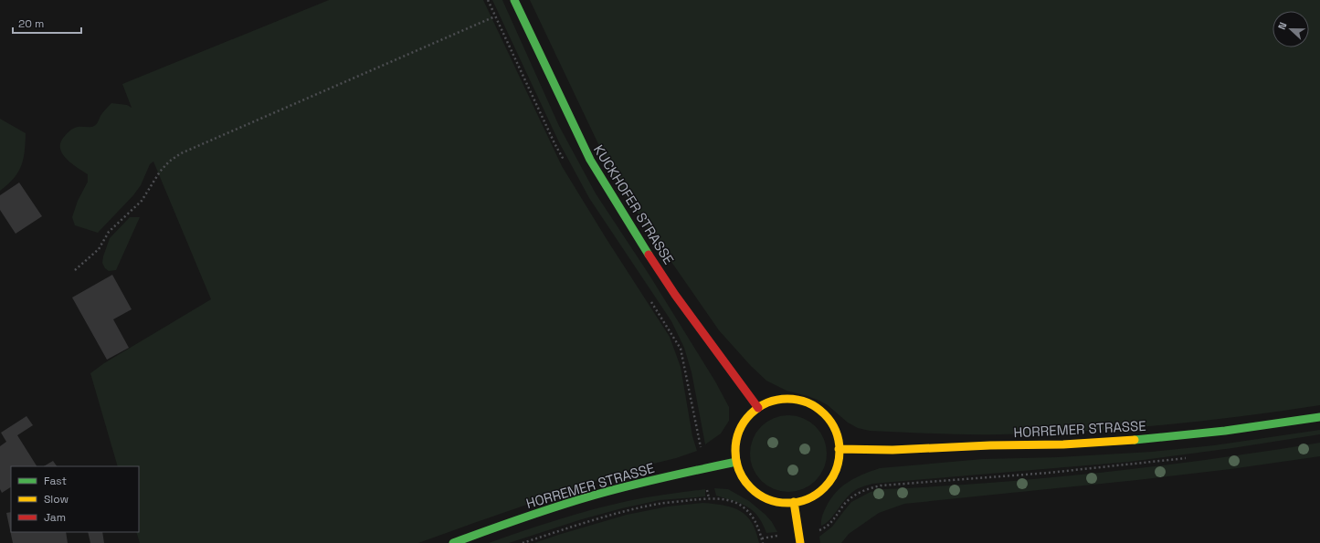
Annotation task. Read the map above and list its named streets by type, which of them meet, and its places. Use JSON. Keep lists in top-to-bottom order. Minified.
{"streets":{"main road":["KUCKHOFER STRASSE","HORREMER STRASSE"]},"crossings":[["KUCKHOFER STRASSE","HORREMER STRASSE"]],"legend":["Fast","Slow","Jam"],"scale_bar":"20 m","north":"left"}
